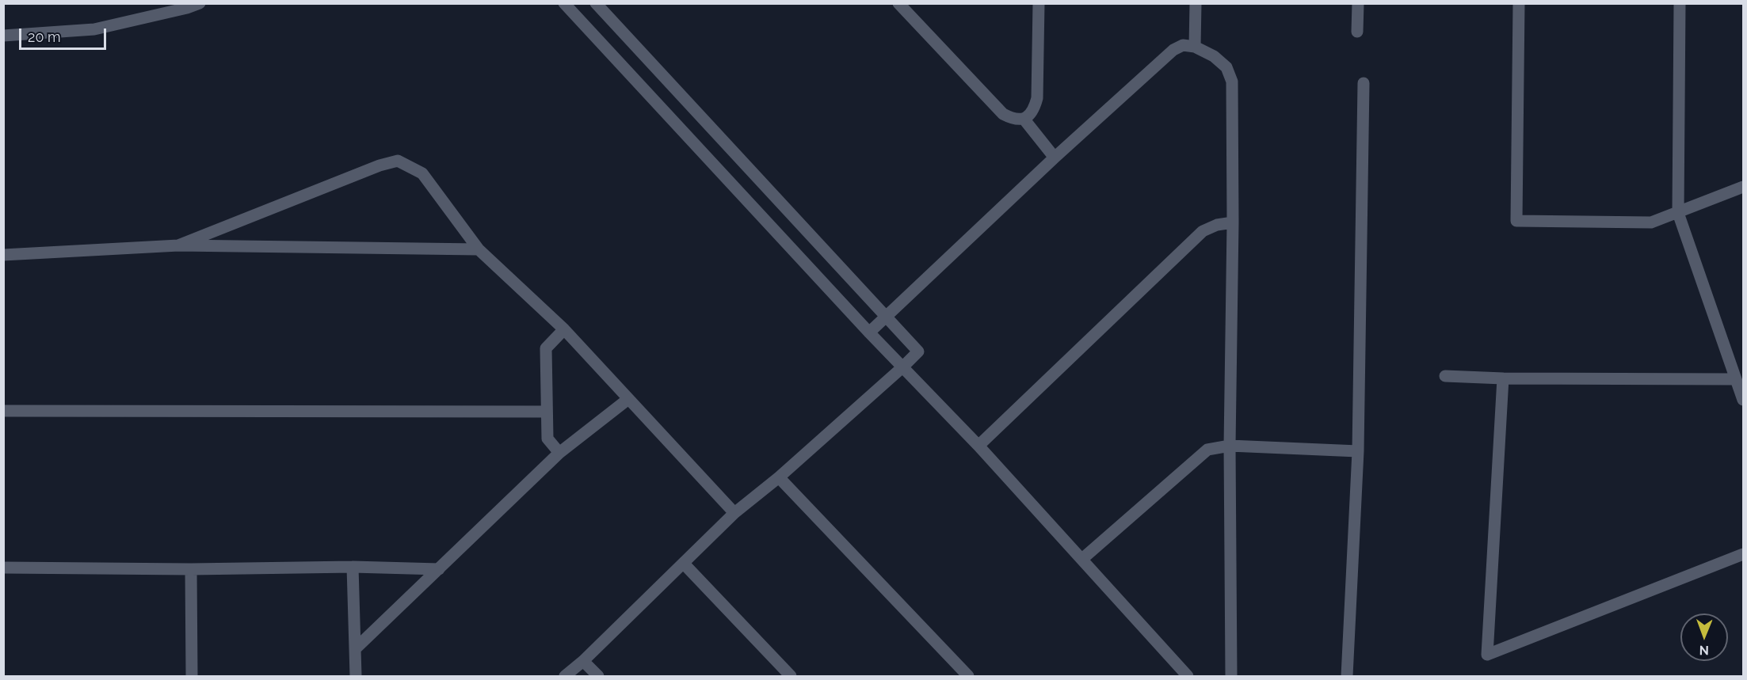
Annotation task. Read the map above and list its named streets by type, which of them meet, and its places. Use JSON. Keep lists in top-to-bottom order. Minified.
{"scale_bar":"20 m","north":"bottom"}
